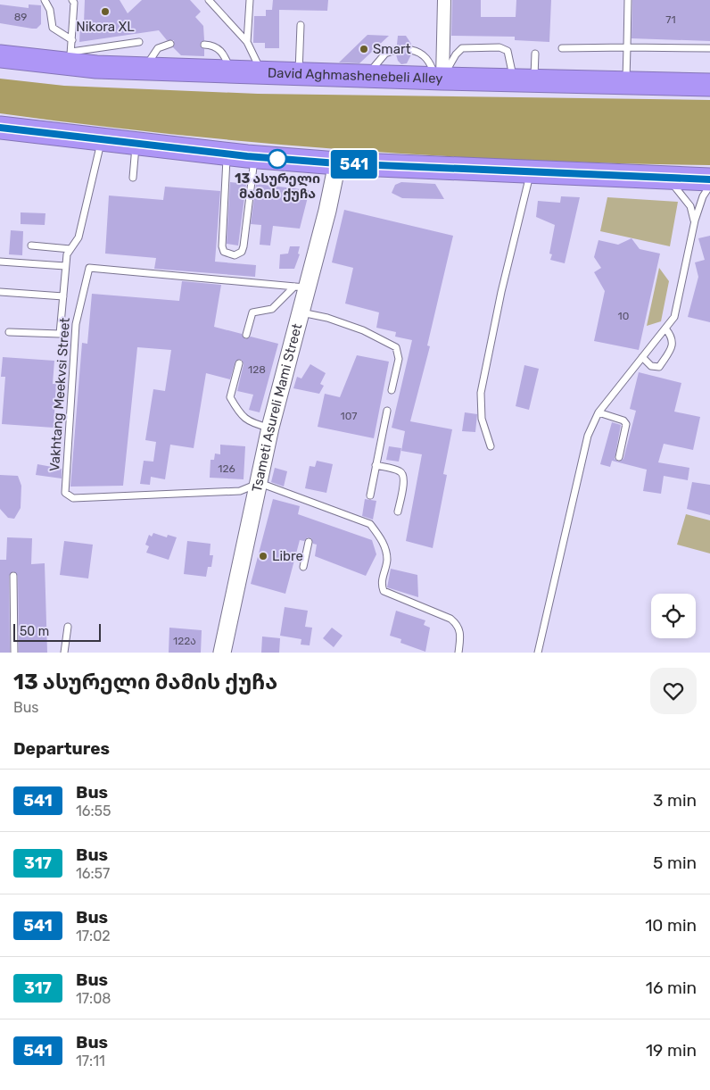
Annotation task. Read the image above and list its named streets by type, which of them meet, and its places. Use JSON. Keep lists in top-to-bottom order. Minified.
{"streets":{"highway":["David Aghmashenebeli Alley"],"street":["Tsameti Asureli Mami Street"],"lane":["Vakhtang Meekvsi Street"]},"crossings":[["Vakhtang Meekvsi Street","Tsameti Asureli Mami Street"]],"places":["Nikora XL","Smart","13 ასურელი მამის ქუჩა","Libre"],"lines":["bus line 541"],"house_numbers":["89","71","10","128","107","126","122ა"],"scale_bar":"50 m","page":{"on_map":"541","scale":"50 m","heading":[["13 ასურელი მამის ქუჩა","Bus"],"Departures"],"list":[{"mark":"541","name":"Bus","note":"16:55","value":"3 min"},{"mark":"317","name":"Bus","note":"16:57","value":"5 min"},{"mark":"541","name":"Bus","note":"17:02","value":"10 min"},{"mark":"317","name":"Bus","note":"17:08","value":"16 min"},{"mark":"541","name":"Bus","note":"17:11","value":"19 min"}]}}
